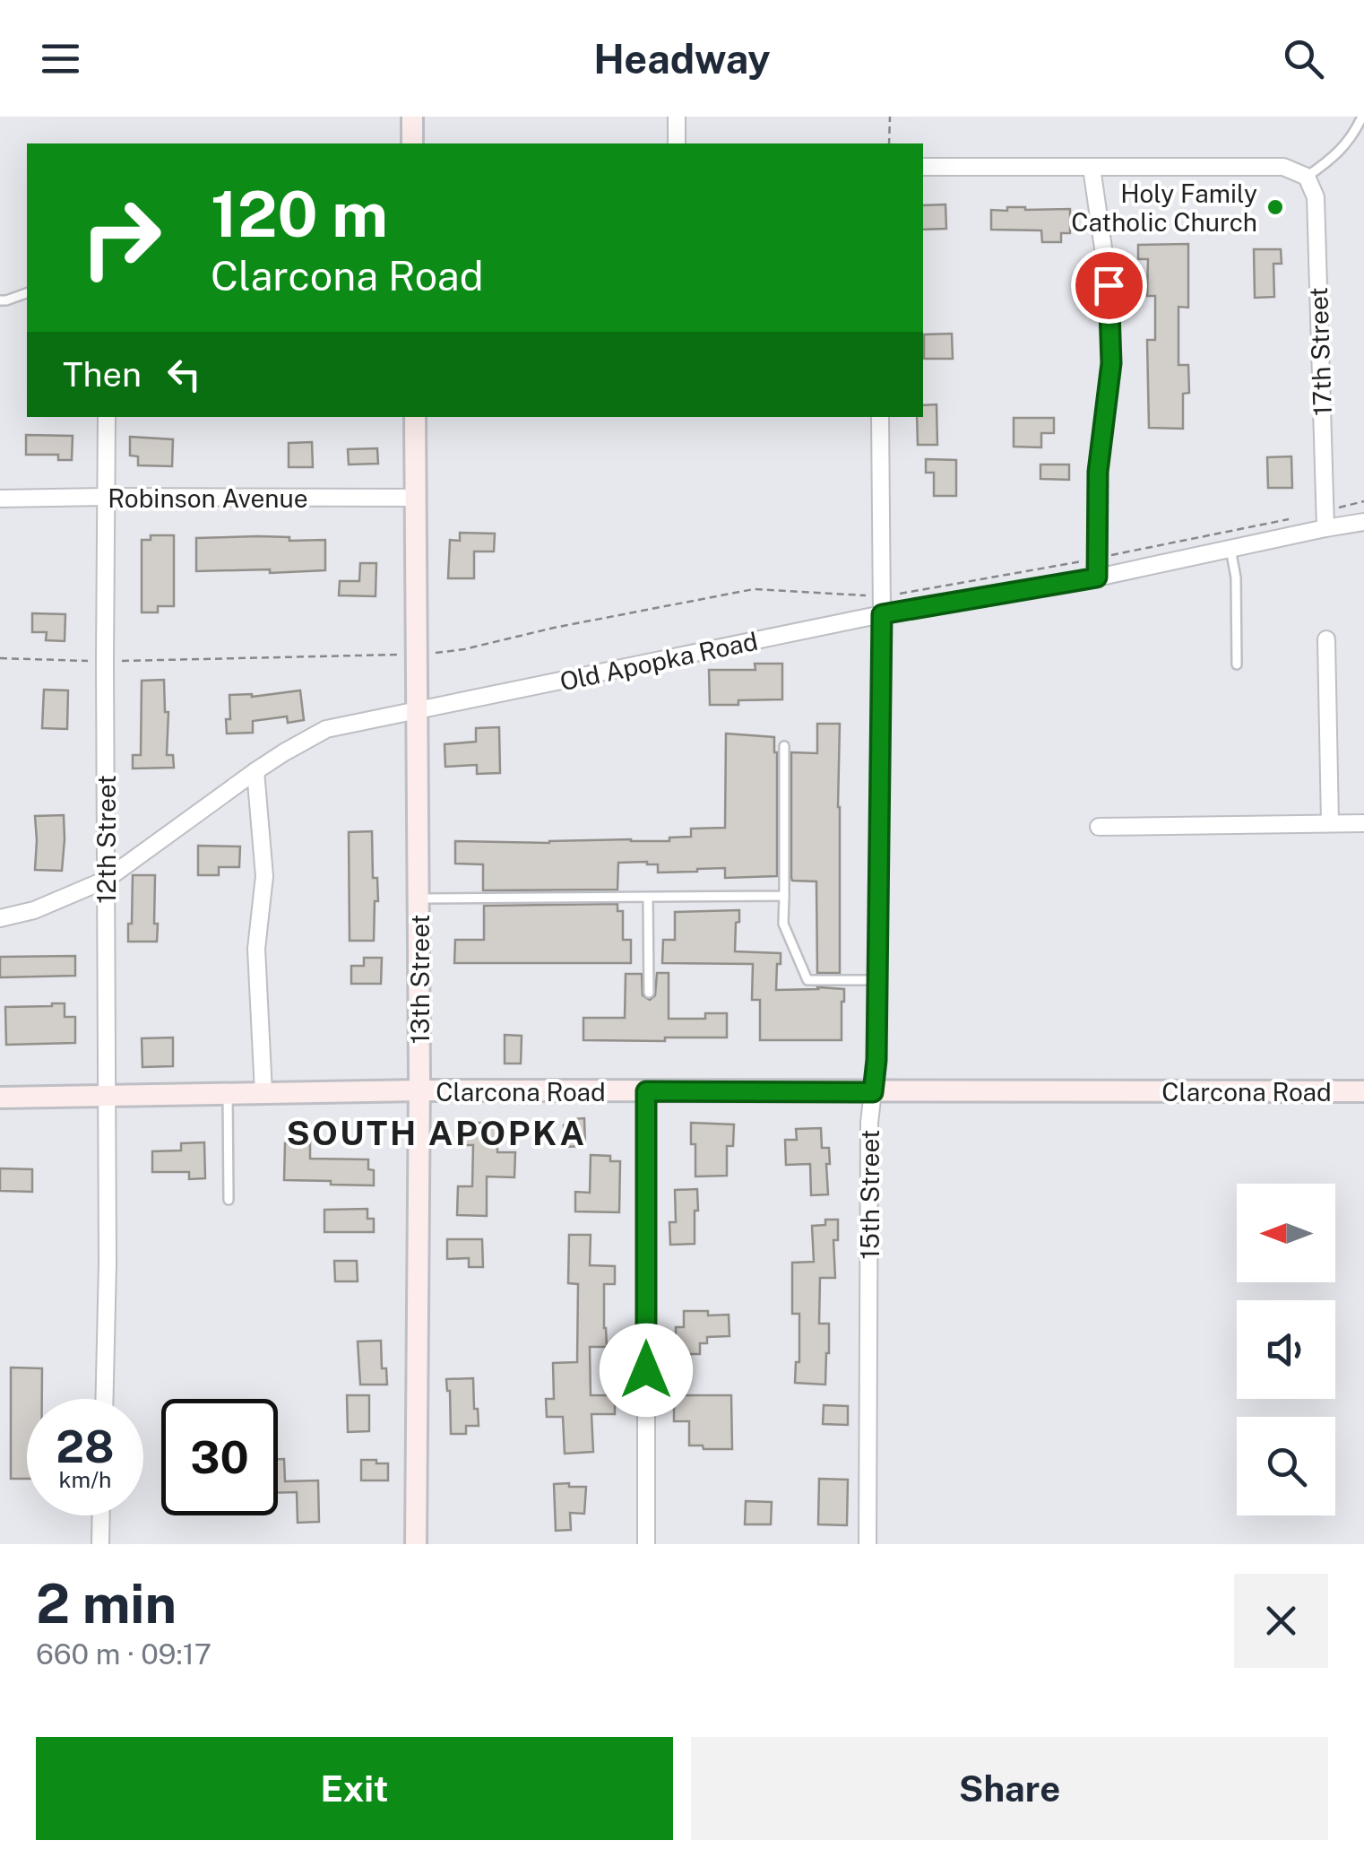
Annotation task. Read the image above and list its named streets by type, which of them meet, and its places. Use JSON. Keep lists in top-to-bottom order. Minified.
{"streets":{"main road":["13th Street","Clarcona Road"],"street":["17th Street","Robinson Avenue","Old Apopka Road","12th Street","15th Street"]},"crossings":[["17th Street","Old Apopka Road"],["Robinson Avenue","12th Street"],["Robinson Avenue","13th Street"],["Old Apopka Road","12th Street"],["Old Apopka Road","13th Street"],["Old Apopka Road","15th Street"],["12th Street","Clarcona Road"],["13th Street","Clarcona Road"],["Clarcona Road","15th Street"]],"districts":["SOUTH APOPKA"],"places":["Holy Family Catholic Church"],"north":"left","page":{"header":"Headway","turn":["120 m","Clarcona Road"],"then":"Then","speed":"28 km/h","limit":"30","heading":["2 min","660 m · 09:17"],"buttons":["Exit","Share"]}}
